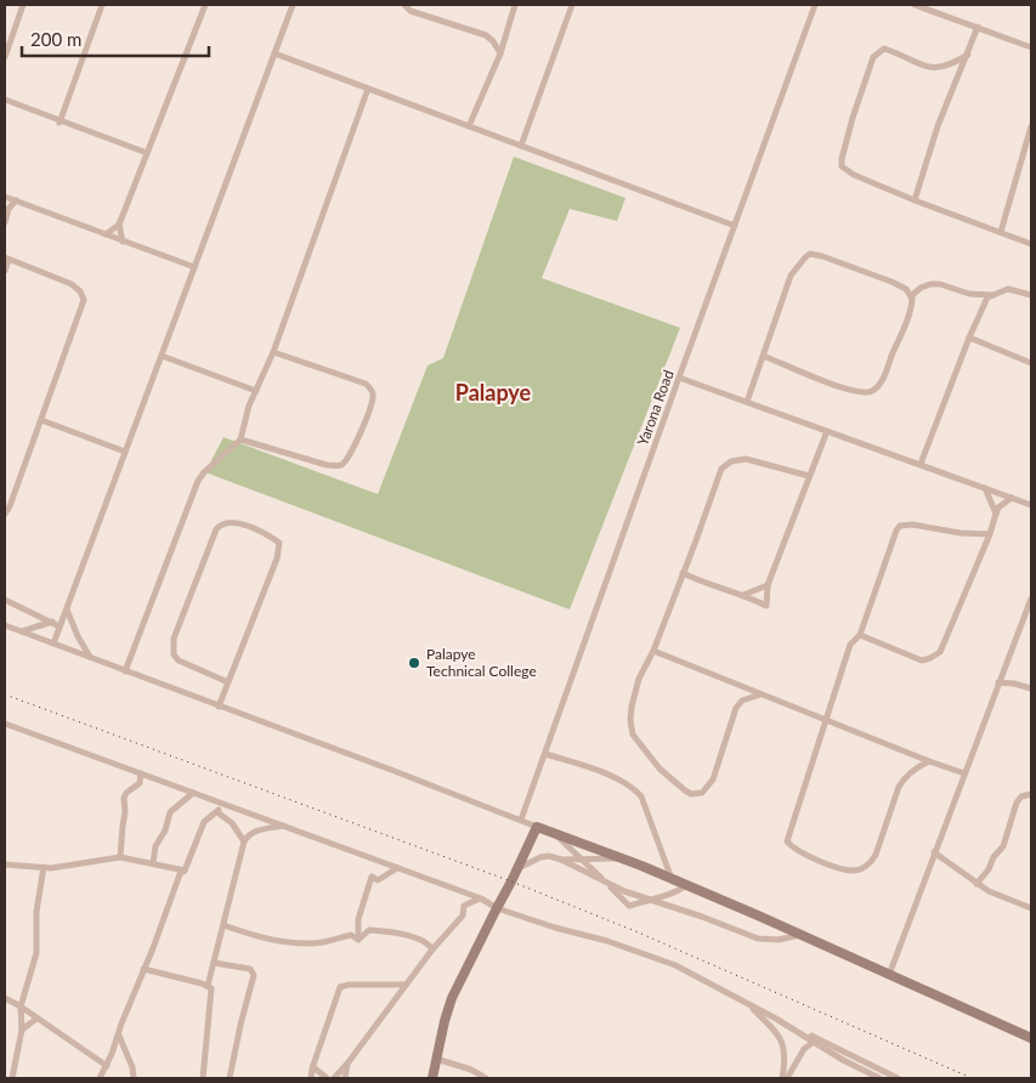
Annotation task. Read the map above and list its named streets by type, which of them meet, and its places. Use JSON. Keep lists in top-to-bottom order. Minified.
{"streets":{"street":["Yarona Road"]},"districts":["Palapye"],"places":["Palapye Technical College"],"scale_bar":"200 m"}
